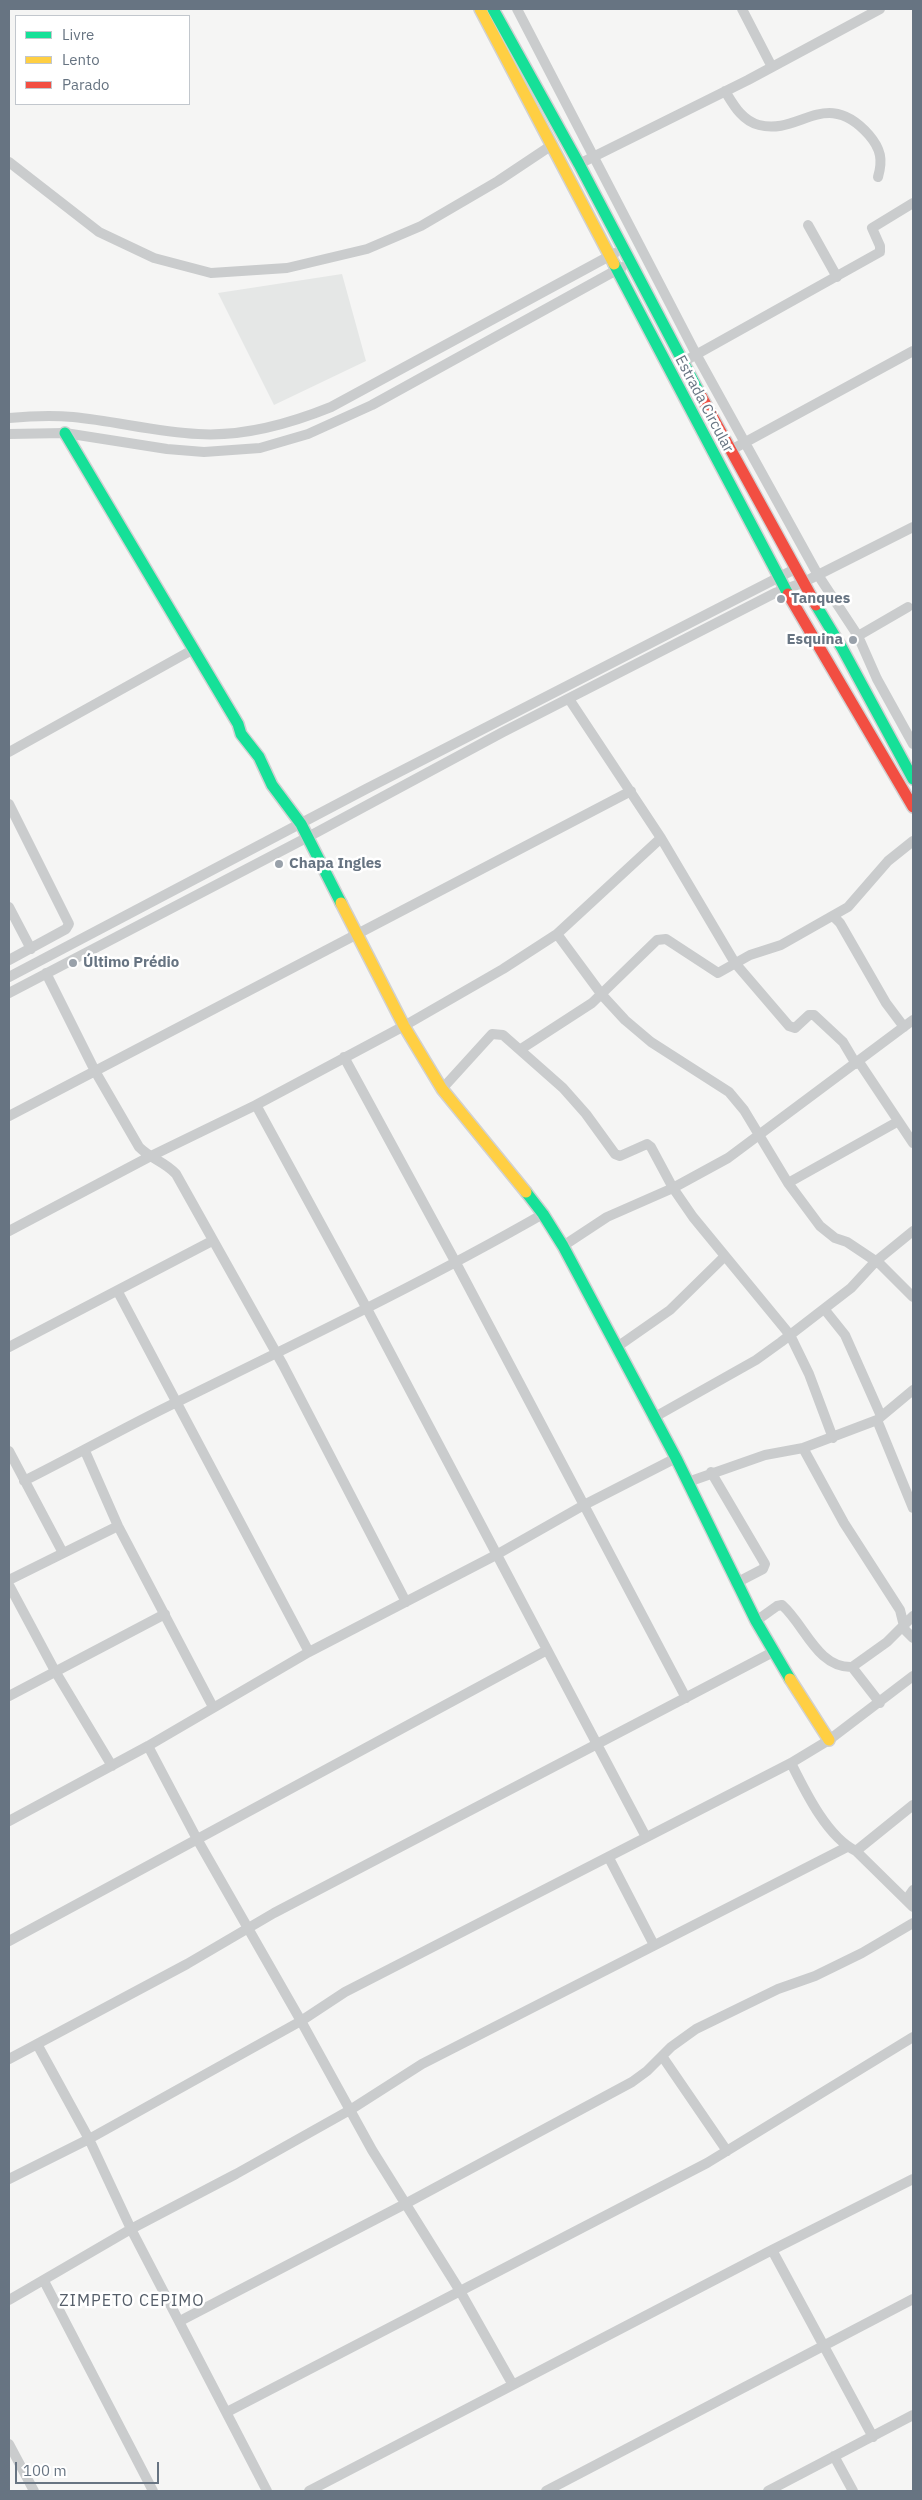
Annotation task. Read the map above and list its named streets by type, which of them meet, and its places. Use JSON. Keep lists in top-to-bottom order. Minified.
{"streets":{"main road":["Estrada Circular"]},"districts":["ZIMPETO CEPIMO"],"places":["Tanques","Esquina","Chapa Ingles","Último Prédio"],"legend":["Livre","Lento","Parado"],"scale_bar":"100 m"}
